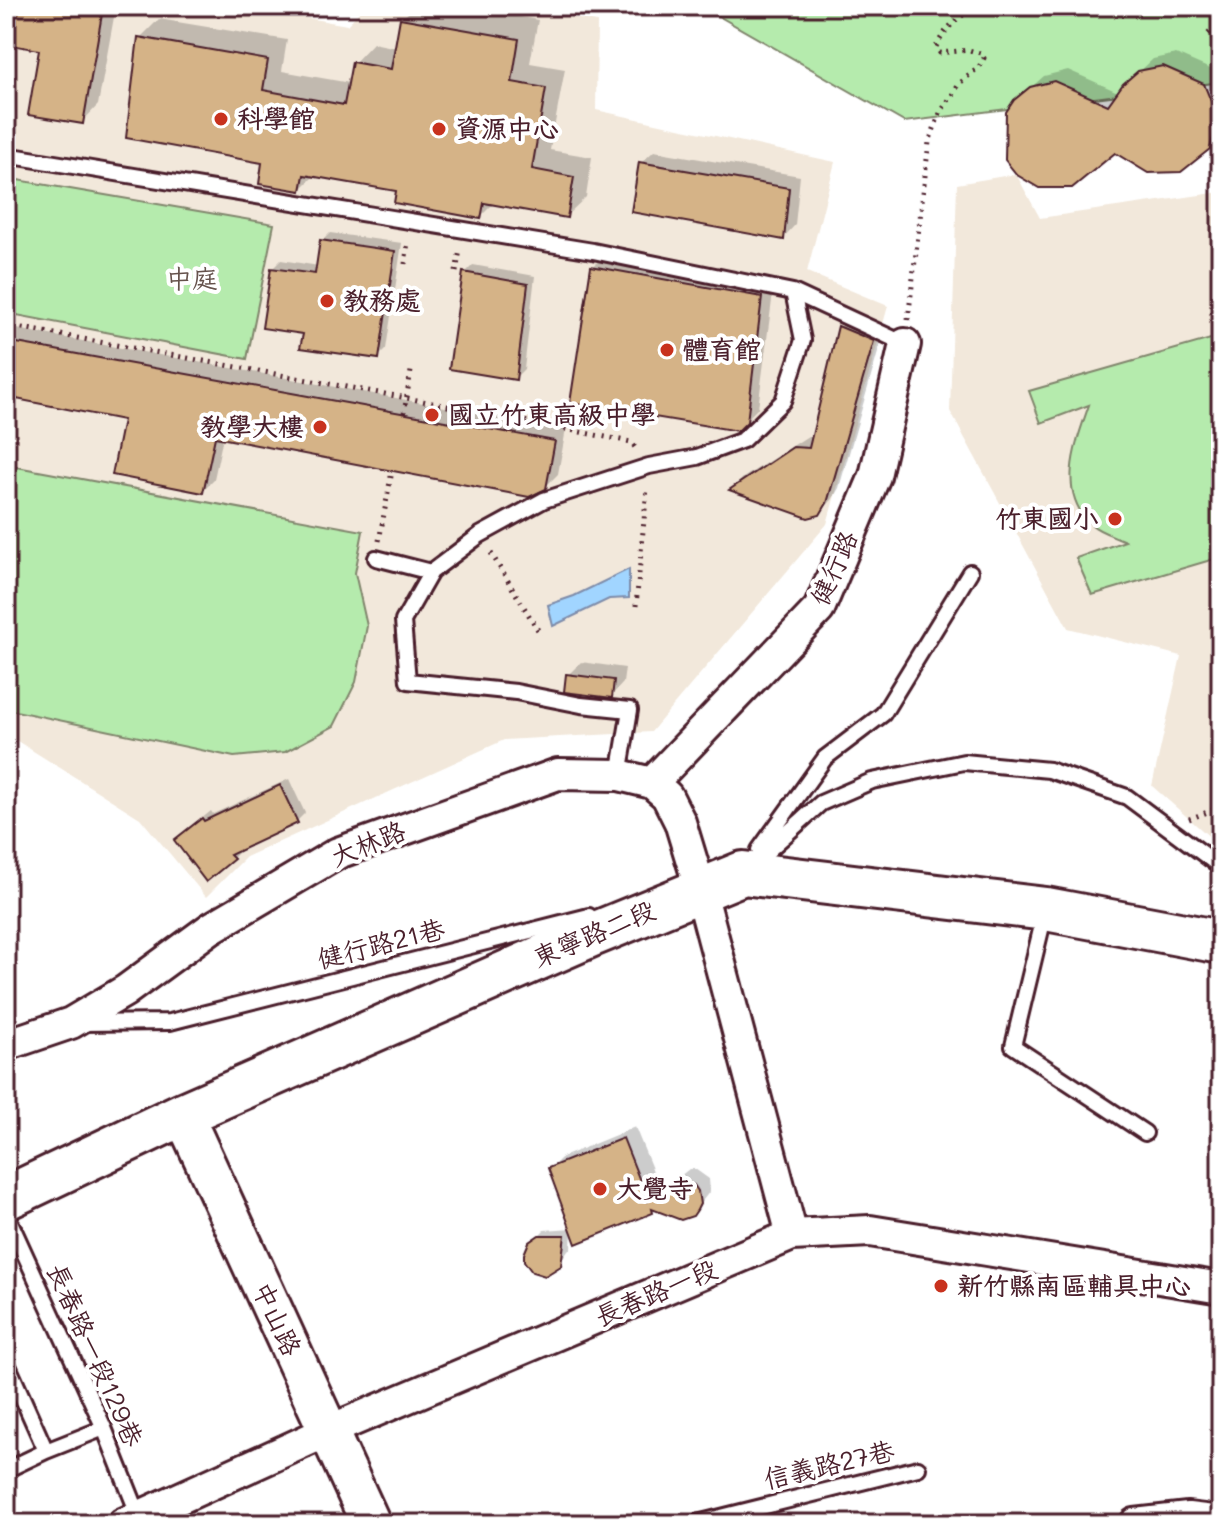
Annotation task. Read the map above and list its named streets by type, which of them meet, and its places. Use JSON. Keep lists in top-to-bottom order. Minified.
{"streets":{"main road":["東寧路二段"],"street":["健行路","大林路","長春路一段","中山路"],"lane":["健行路21巷","長春路一段129巷","信義路27巷"]},"crossings":[["健行路","大林路"],["大林路","健行路21巷"],["東寧路二段","健行路21巷"],["東寧路二段","中山路"],["長春路一段","中山路"],["長春路一段","長春路一段129巷"]],"parks":["中庭"],"places":["科學館","資源中心","教務處","體育館","國立竹東高級中學","教學大樓","竹東國小","大覺寺","新竹縣南區輔具中心"]}
